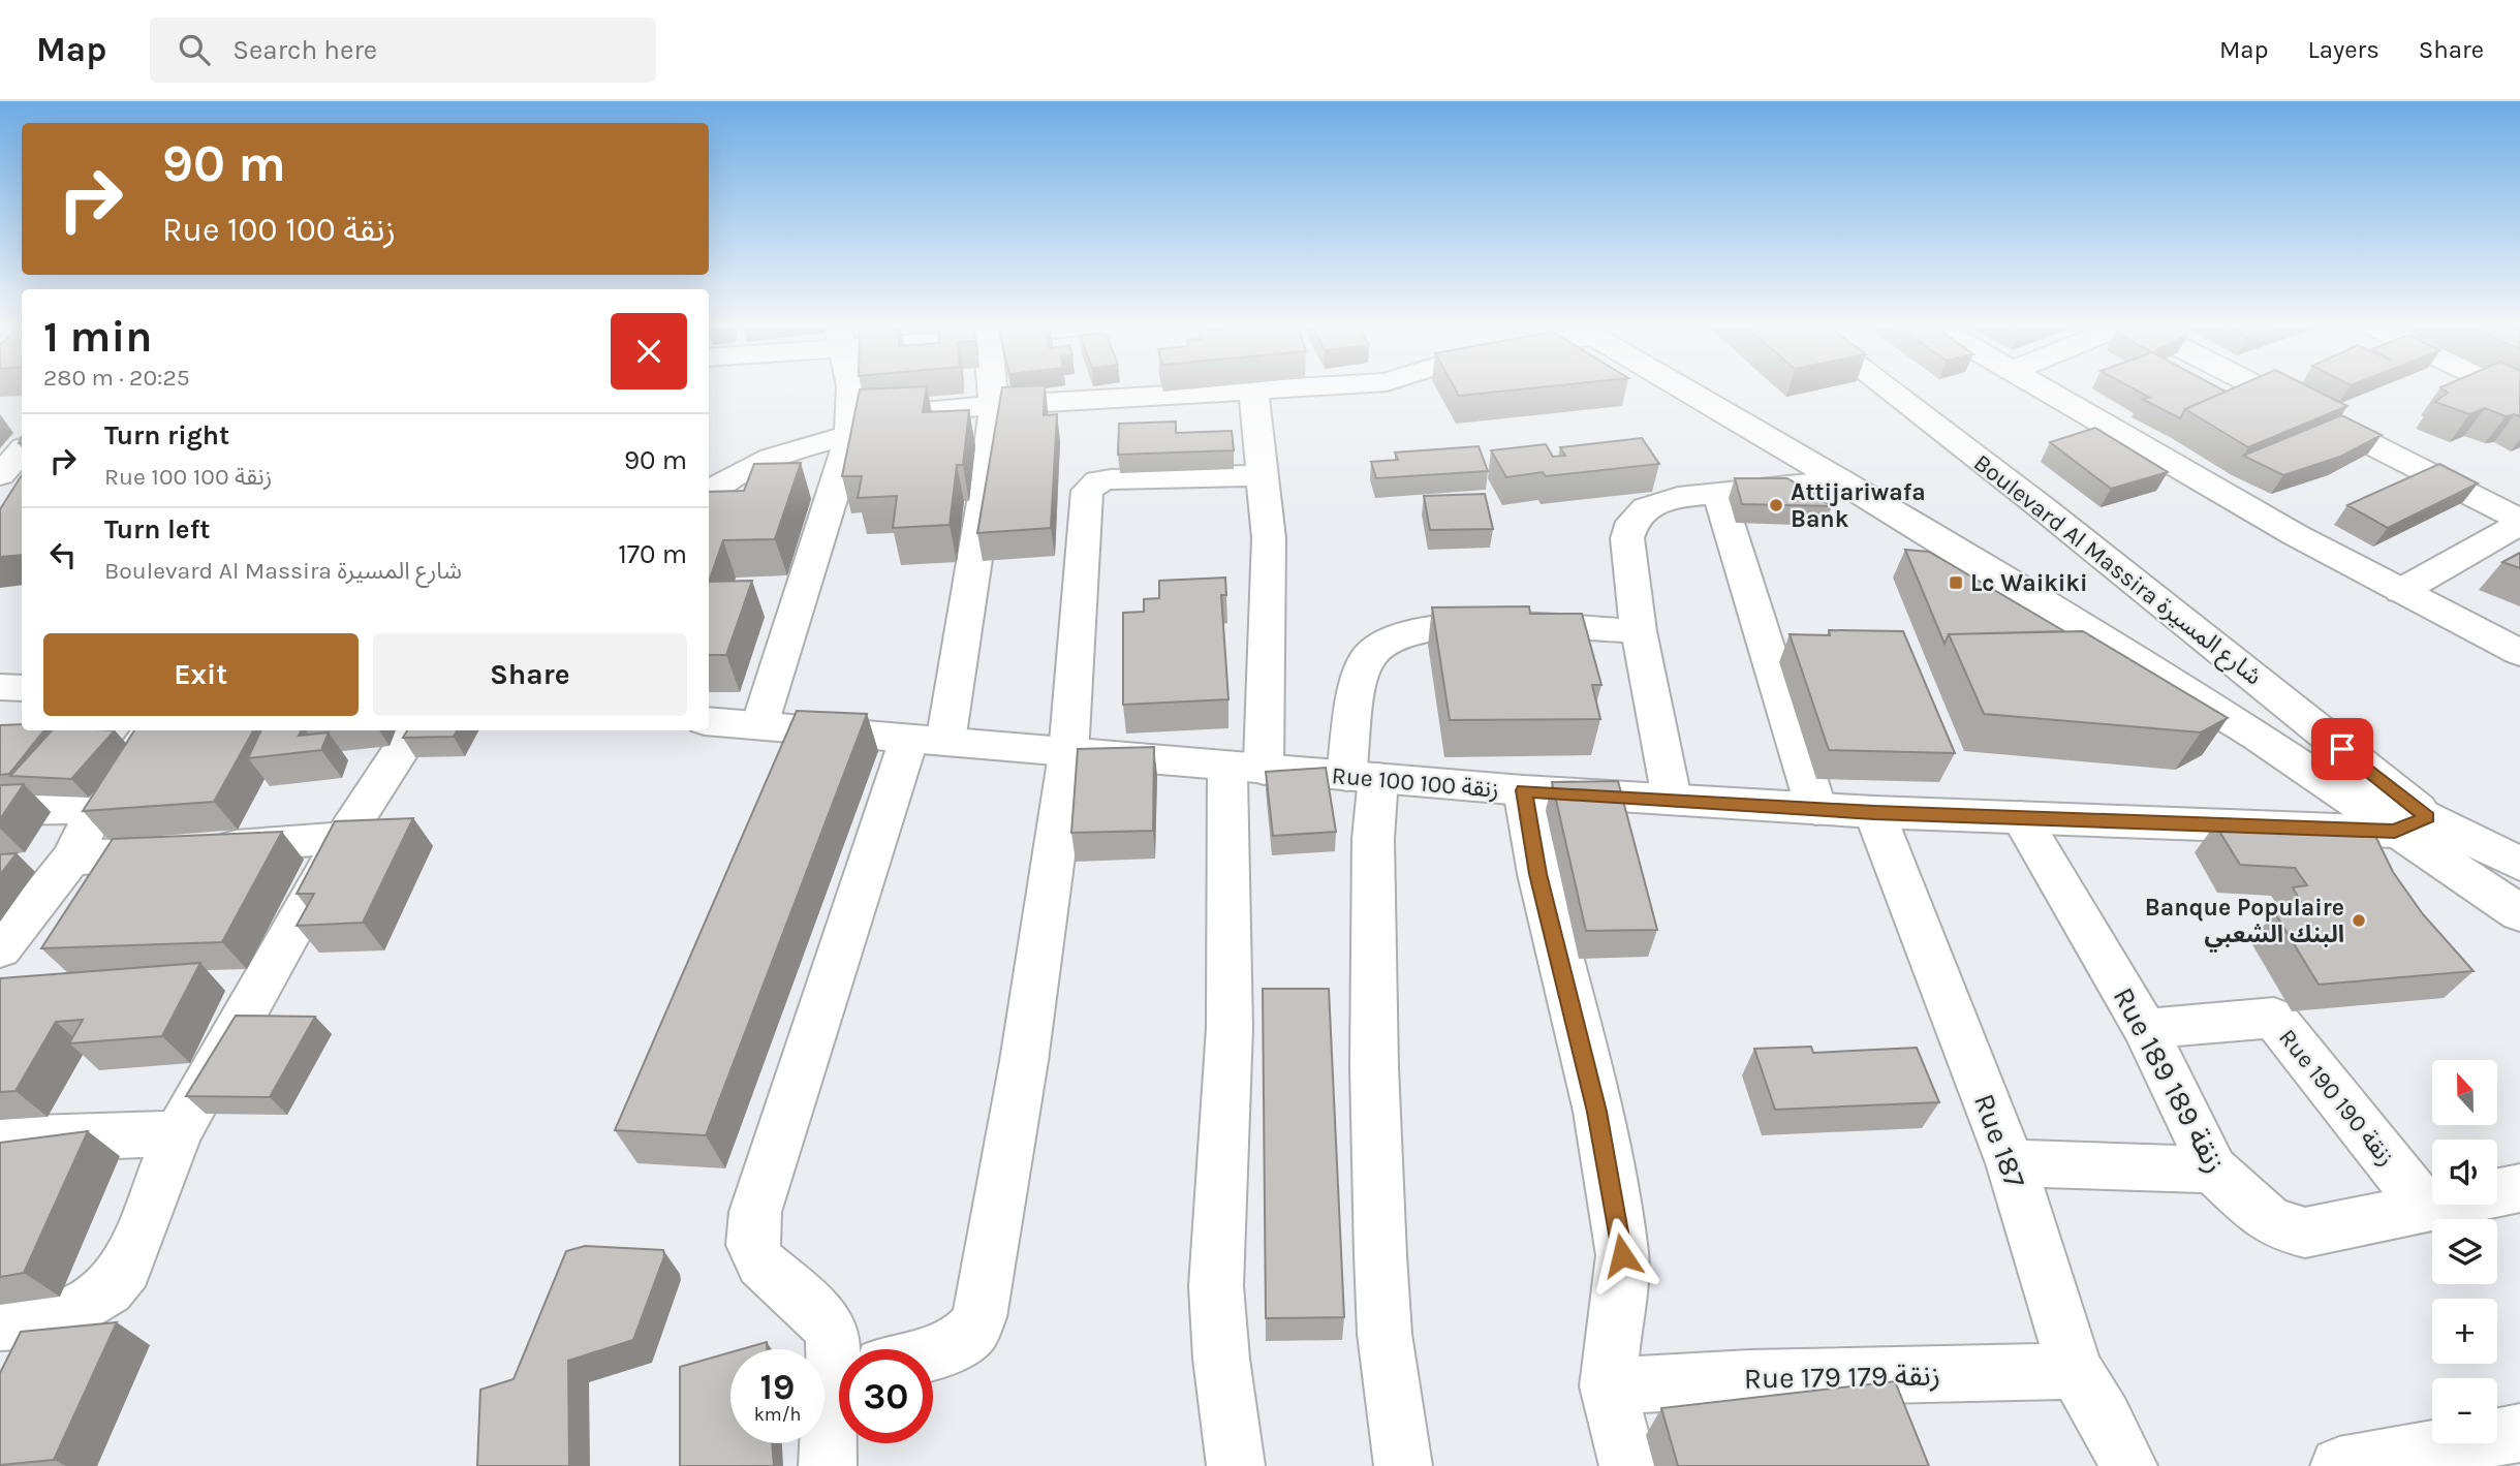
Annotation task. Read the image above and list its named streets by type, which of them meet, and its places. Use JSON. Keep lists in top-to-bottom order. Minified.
{"streets":{"street":["Boulevard Al Massira شارع المسيرة","Rue 100 زنقة 100","Rue 189 زنقة 189","Rue 190 زنقة 190","Rue 187","Rue 179 زنقة 179"]},"crossings":[["Boulevard Al Massira شارع المسيرة","Rue 100 زنقة 100"],["Rue 100 زنقة 100","Rue 189 زنقة 189"],["Rue 100 زنقة 100","Rue 187"],["Rue 189 زنقة 189","Rue 190 زنقة 190"],["Rue 187","Rue 179 زنقة 179"]],"places":{"other":["Attijariwafa Bank","Banque Populaire البنك الشعبي"],"transit":["Lc Waikiki"]},"north":"top","page":{"header":"Map","search":"Search here","nav":["Map","Layers","Share"],"turn":["90 m","Rue 100 زنقة 100"],"heading":["1 min","280 m · 20:25"],"list":[{"name":"Turn right","note":"Rue 100 زنقة 100","value":"90 m"},{"name":"Turn left","note":"Boulevard Al Massira شارع المسيرة","value":"170 m"}],"buttons":["Exit","Share"],"map_buttons":["+","−"],"speed":"19 km/h","limit":"30"}}
